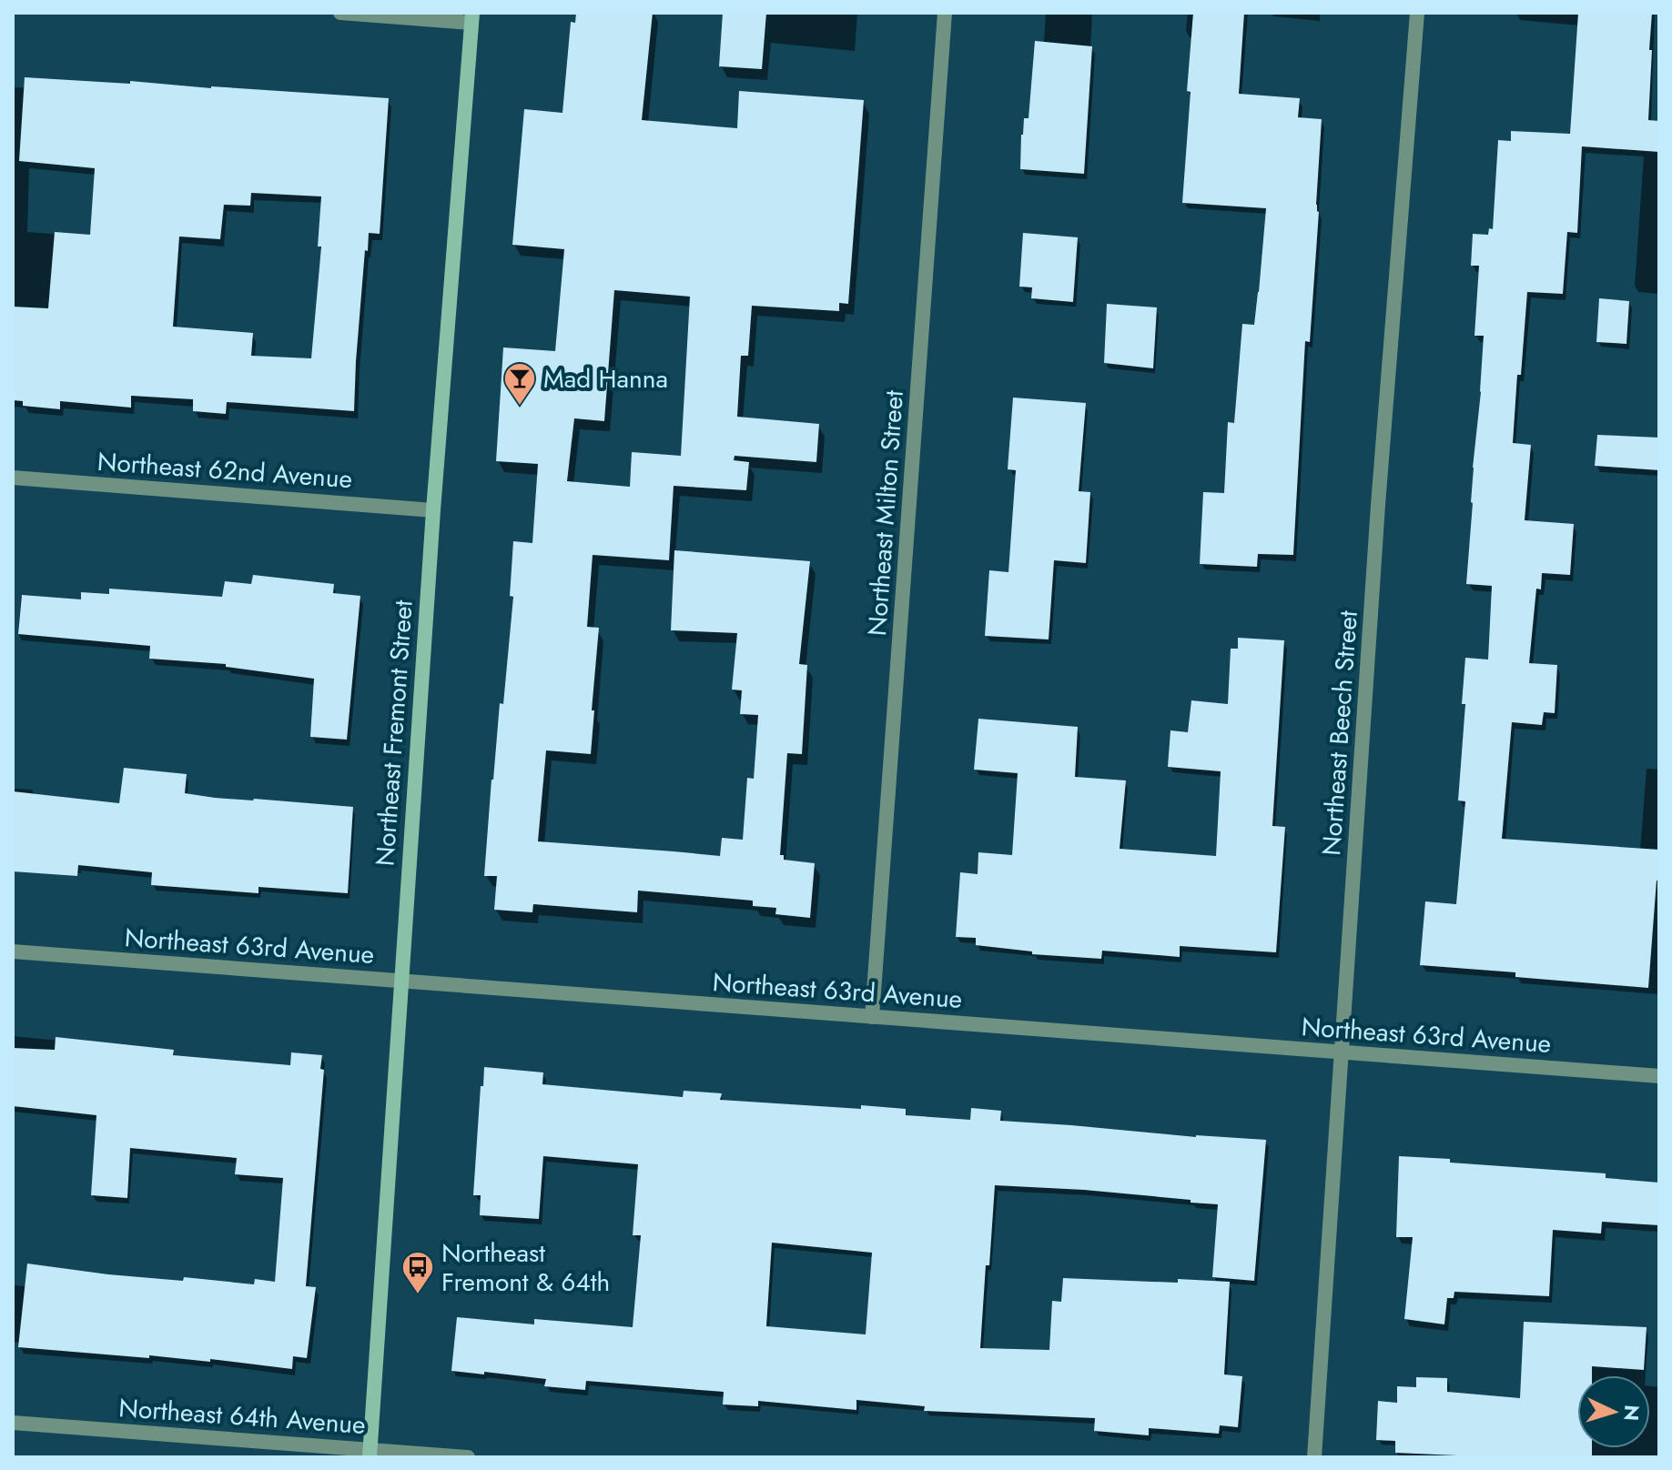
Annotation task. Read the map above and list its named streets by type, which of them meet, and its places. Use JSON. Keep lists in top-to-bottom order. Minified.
{"streets":{"main road":["Northeast Fremont Street"],"street":["Northeast 62nd Avenue","Northeast Milton Street","Northeast Beech Street","Northeast 63rd Avenue","Northeast 64th Avenue"]},"crossings":[["Northeast 62nd Avenue","Northeast Fremont Street"],["Northeast Milton Street","Northeast 63rd Avenue"],["Northeast Fremont Street","Northeast 63rd Avenue"],["Northeast Fremont Street","Northeast 64th Avenue"],["Northeast Beech Street","Northeast 63rd Avenue"]],"places":{"bar":["Mad Hanna"],"bus stop":["Northeast Fremont & 64th"]},"north":"right"}
